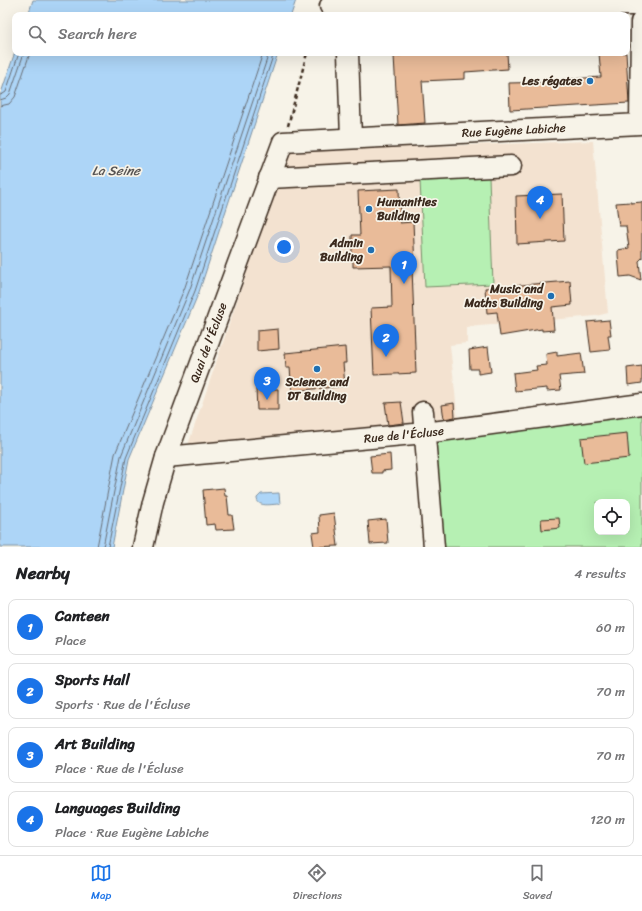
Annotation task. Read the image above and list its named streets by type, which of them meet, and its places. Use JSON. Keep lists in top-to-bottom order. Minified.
{"streets":{"street":["Rue Eugène Labiche","Quai de l'Écluse","Rue de l'Écluse"]},"crossings":[["Rue Eugène Labiche","Quai de l'Écluse"],["Quai de l'Écluse","Rue de l'Écluse"]],"water":["La Seine"],"places":["Les régates","Humanities Building","Admin Building","Music and Maths Building","Science and DT Building"],"page":{"search":"Search here","pins":["4","1","2","3"],"heading":["Nearby","4 results"],"list":[{"mark":"1","name":"Canteen","note":"Place","value":"60 m"},{"mark":"2","name":"Sports Hall","note":"Sports · Rue de l'Écluse","value":"70 m"},{"mark":"3","name":"Art Building","note":"Place · Rue de l'Écluse","value":"70 m"},{"mark":"4","name":"Languages Building","note":"Place · Rue Eugène Labiche","value":"120 m"}],"nav":["Map","Directions","Saved"]}}
